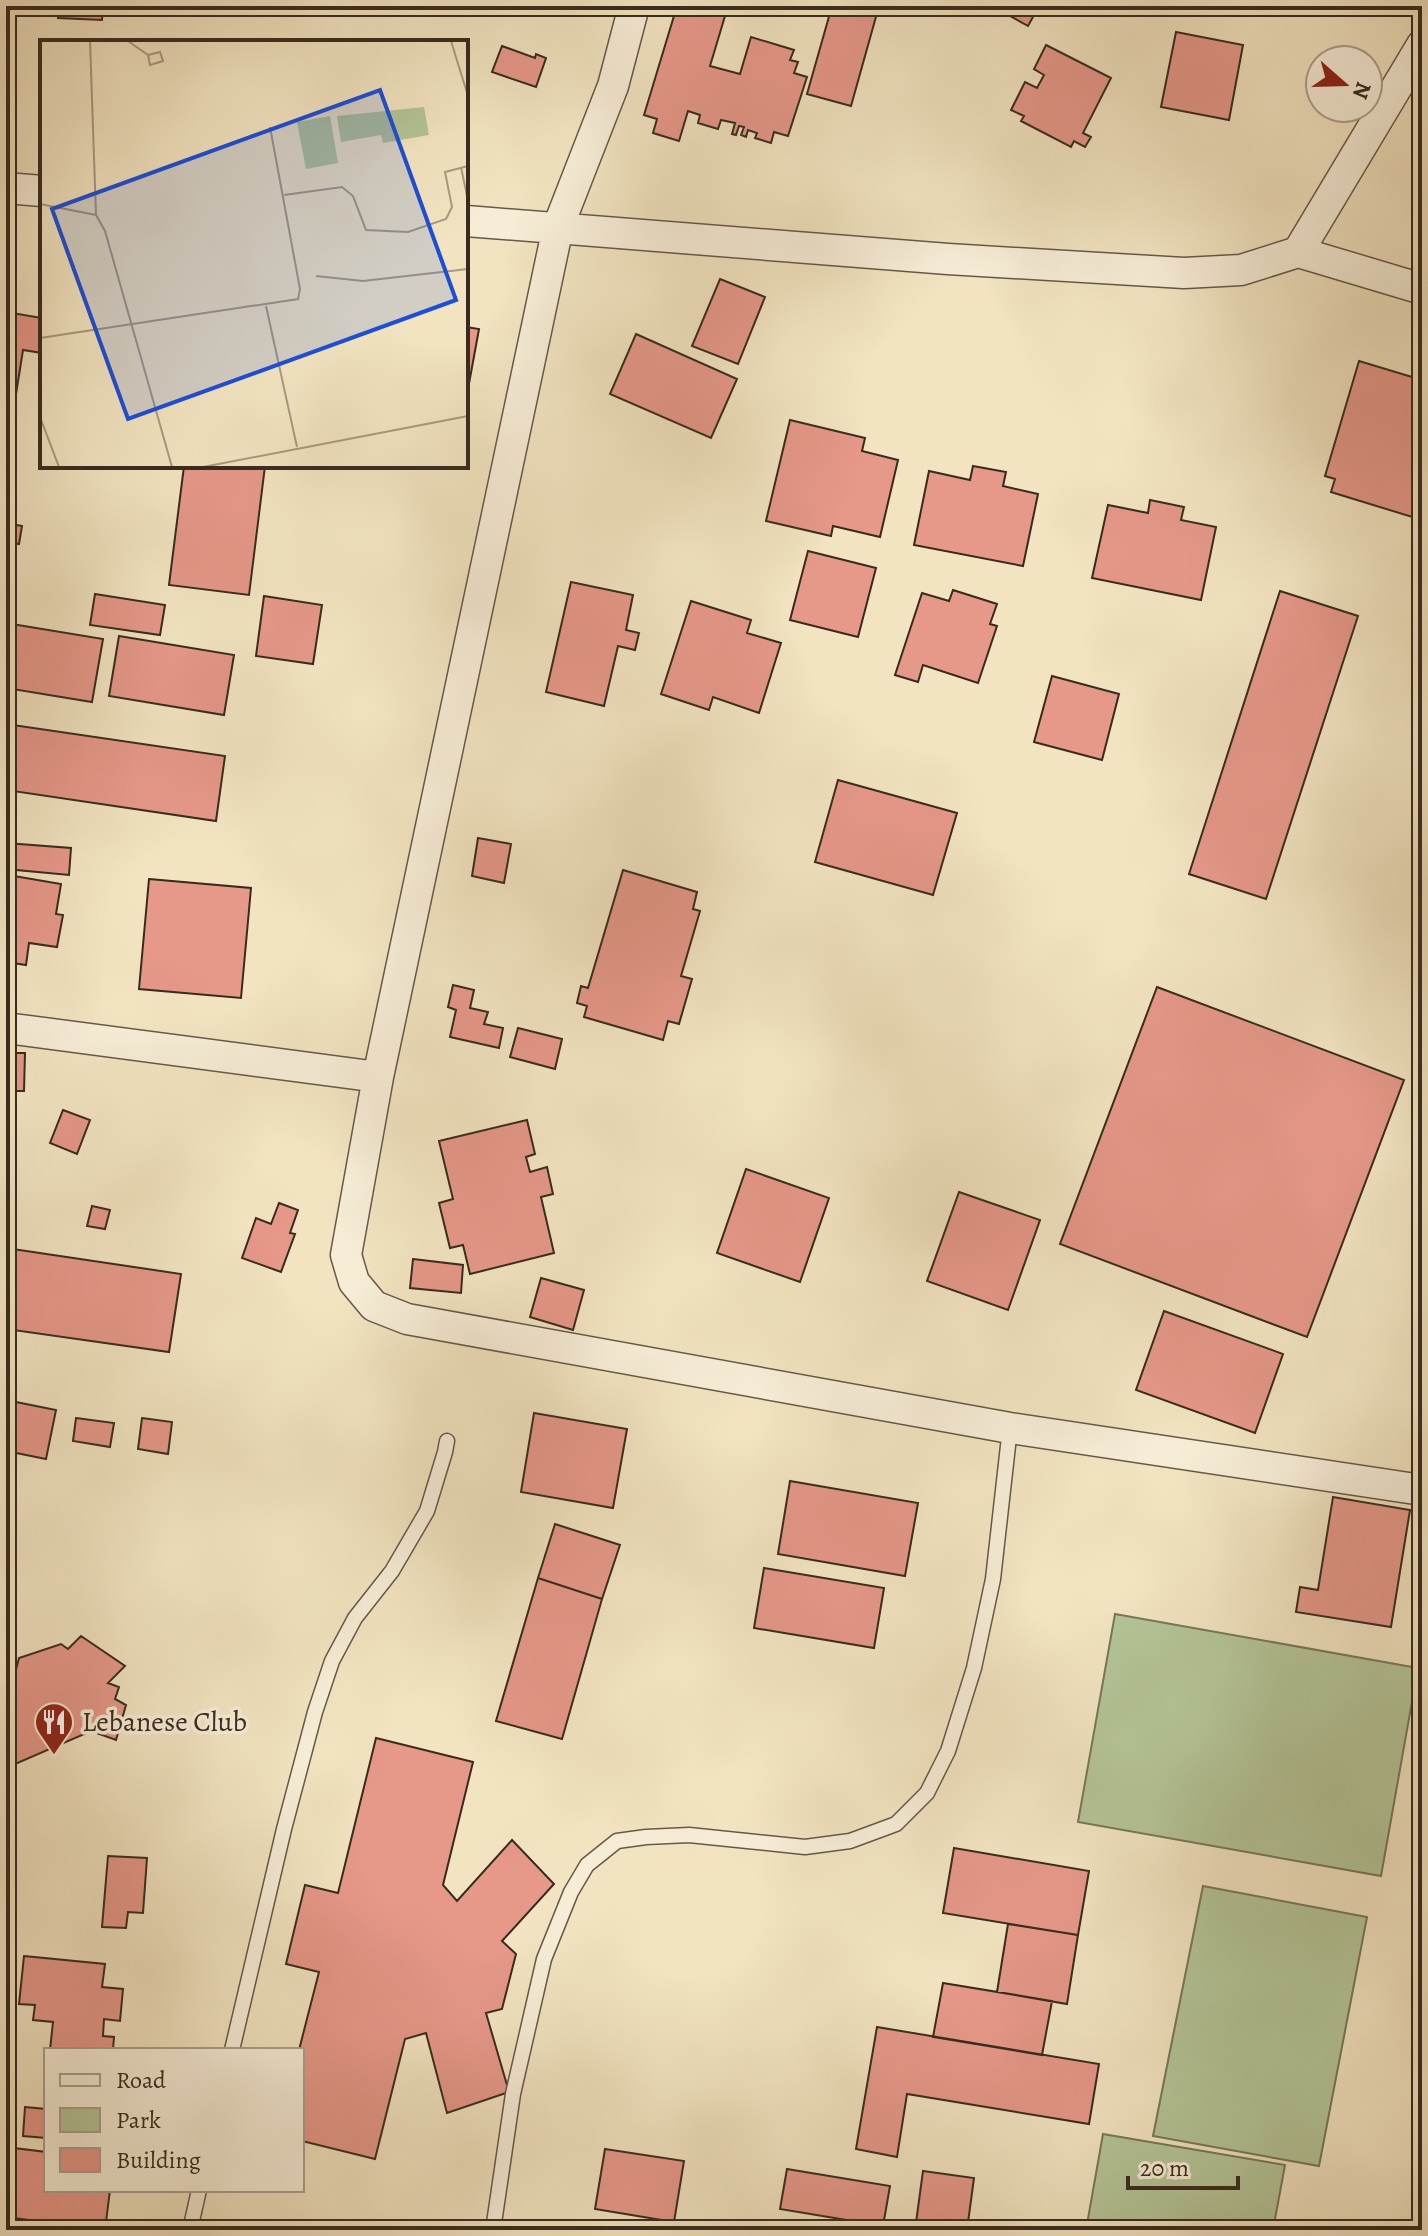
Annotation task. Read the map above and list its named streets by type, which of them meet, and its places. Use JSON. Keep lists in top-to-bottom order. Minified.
{"places":{"restaurant":["Lebanese Club"]},"legend":["Road","Park","Building"],"scale_bar":"20 m","north":"right"}
